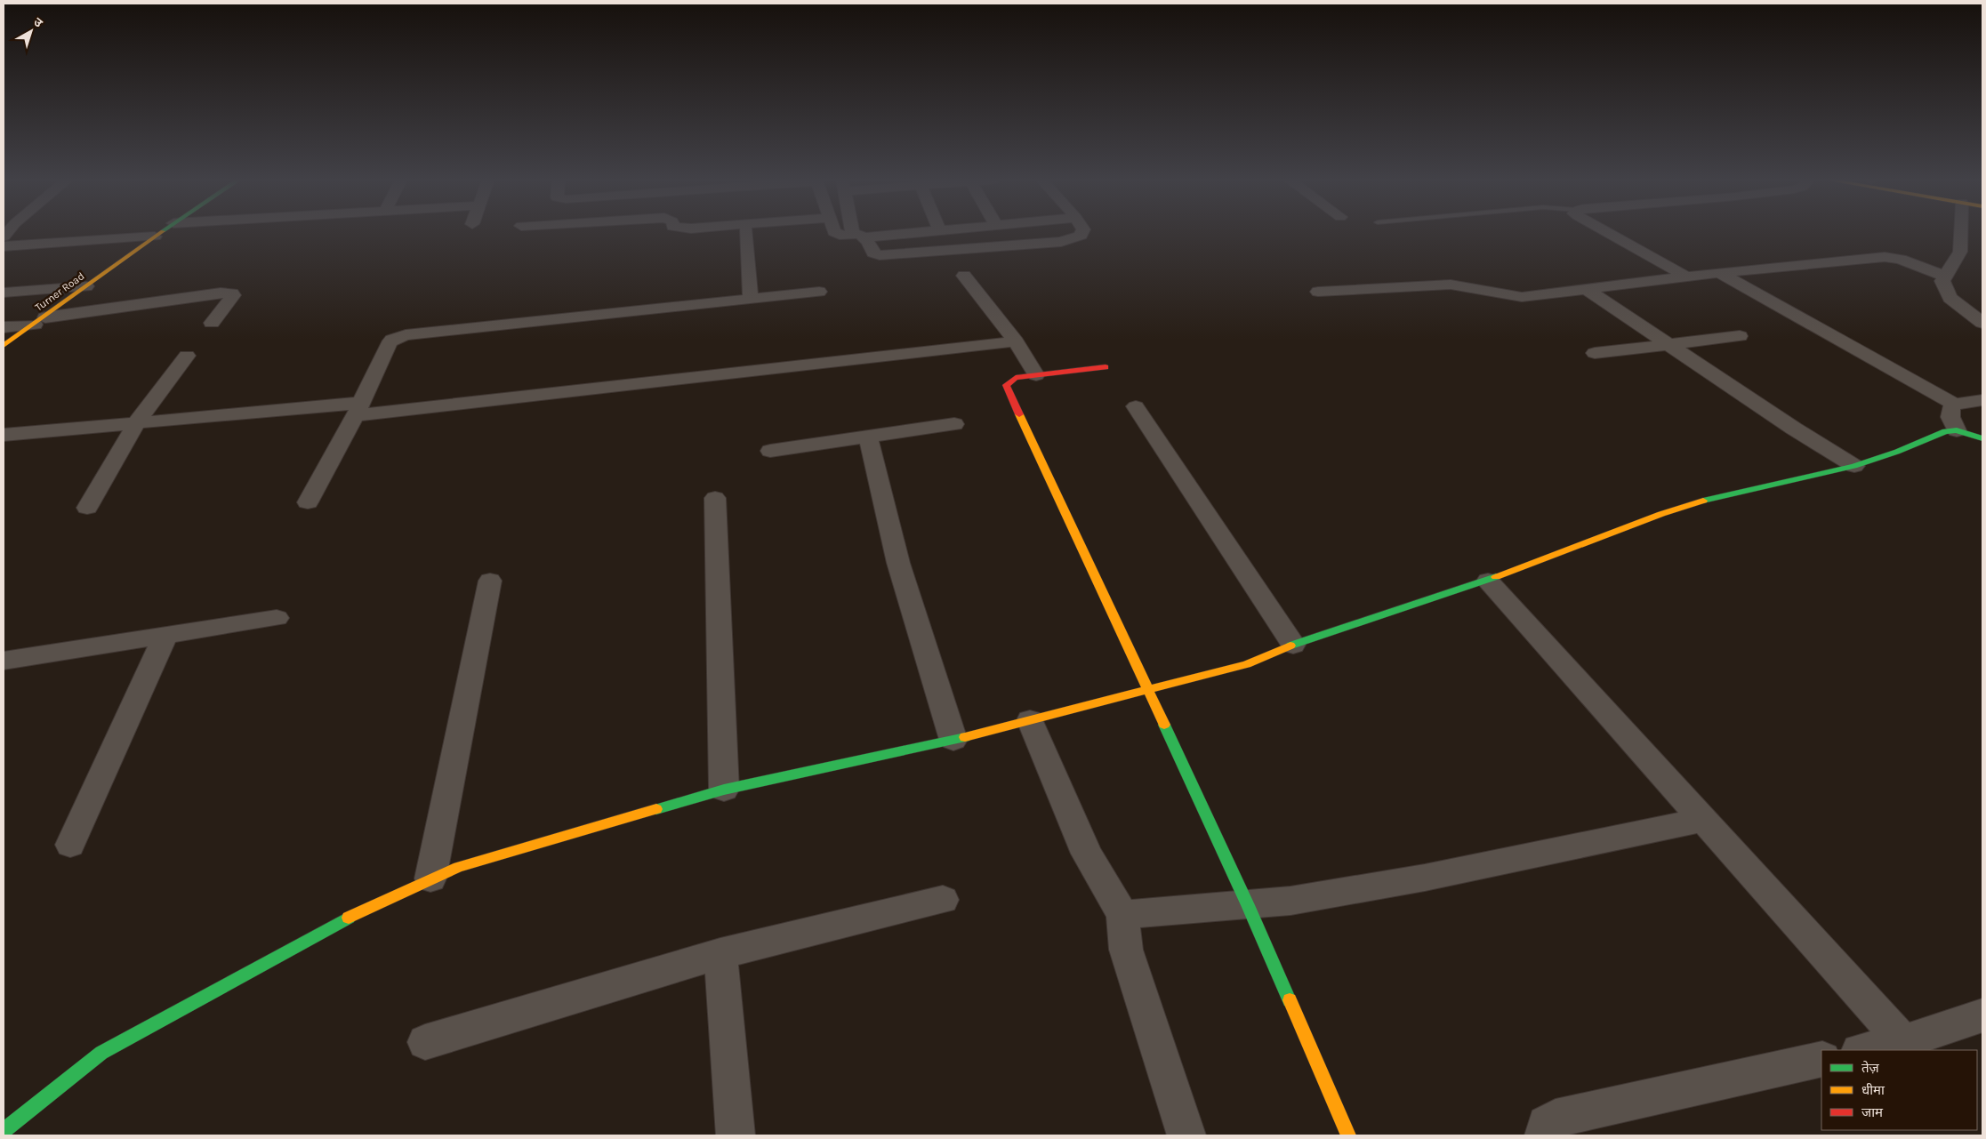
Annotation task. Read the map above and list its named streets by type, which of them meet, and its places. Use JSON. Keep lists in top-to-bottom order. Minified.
{"streets":{"main road":["Turner Road"]},"legend":["तेज़","धीमा","जाम"],"north":"top right"}
